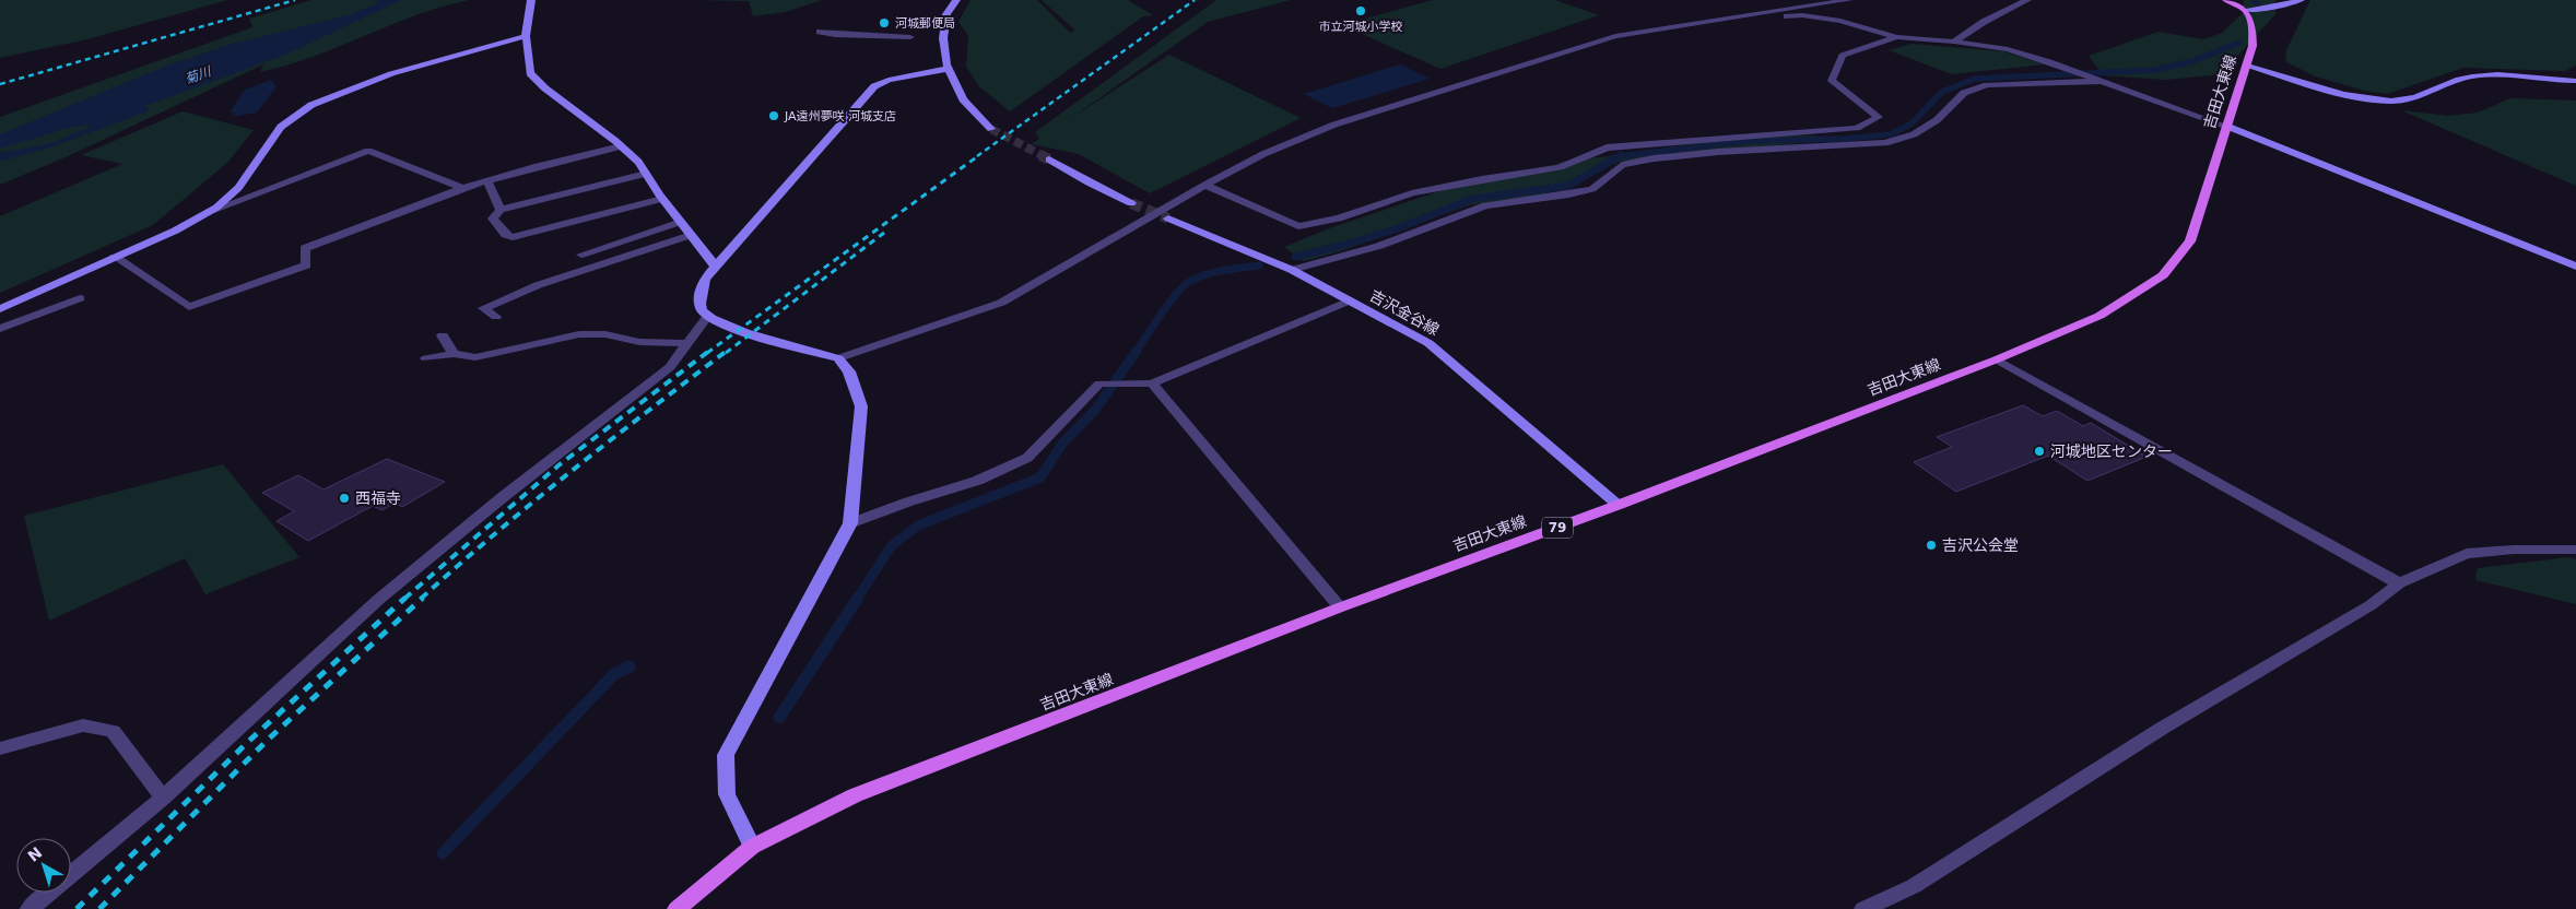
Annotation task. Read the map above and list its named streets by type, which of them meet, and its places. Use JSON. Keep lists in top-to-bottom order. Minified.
{"streets":{"main road":["吉田大東線","79"],"street":["吉沢金谷線"]},"crossings":[["吉田大東線","吉沢金谷線"]],"water":["菊川"],"places":["市立河城小学校","河城郵便局","JA遠州夢咲 河城支店","河城地区センター","西福寺","吉沢公会堂"],"north":"top left"}
